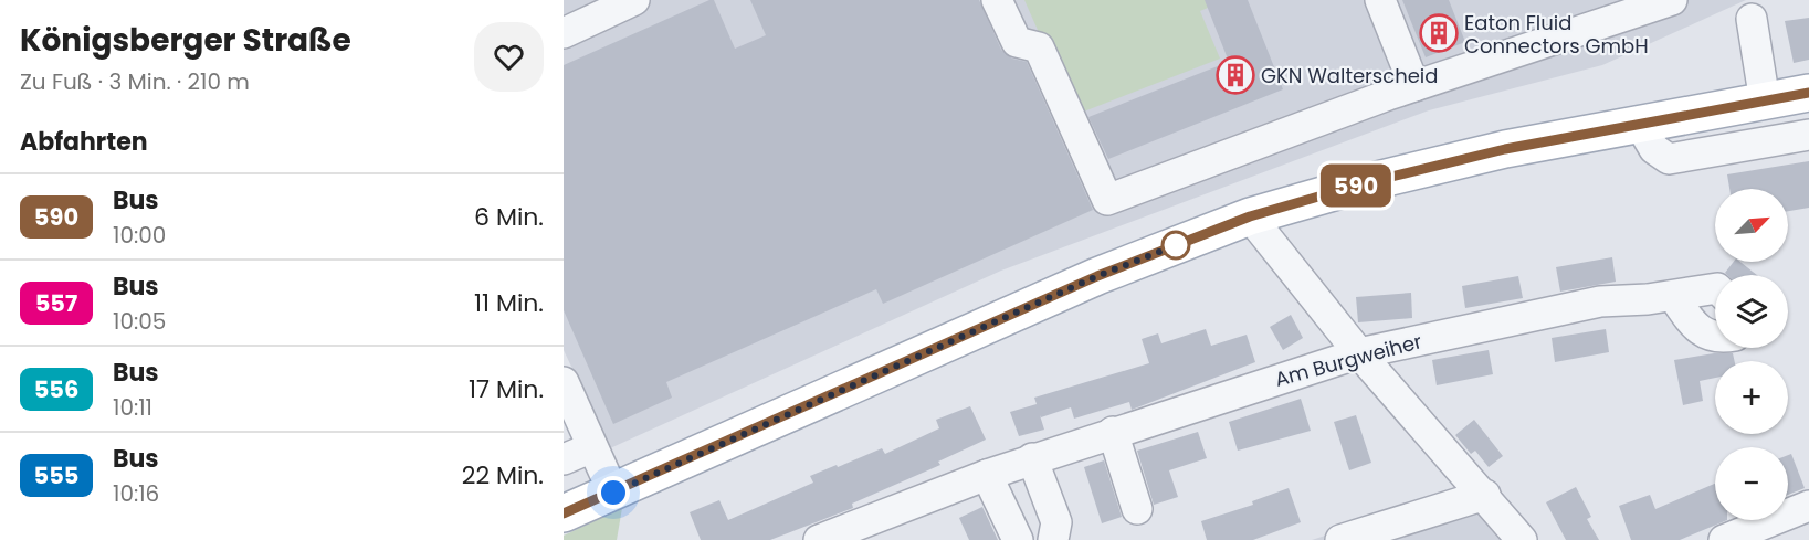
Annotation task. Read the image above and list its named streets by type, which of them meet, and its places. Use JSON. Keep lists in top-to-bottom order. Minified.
{"streets":{"street":["Am Burgweiher"]},"places":{"building":["Eaton Fluid Connectors GmbH","GKN Walterscheid"]},"lines":["bus line 590"],"north":"top right","page":{"heading":[["Königsberger Straße","Zu Fuß · 3 Min. · 210 m"],"Abfahrten"],"on_map":"590","list":[{"mark":"590","name":"Bus","note":"10:00","value":"6 Min."},{"mark":"557","name":"Bus","note":"10:05","value":"11 Min."},{"mark":"556","name":"Bus","note":"10:11","value":"17 Min."},{"mark":"555","name":"Bus","note":"10:16","value":"22 Min."}],"map_buttons":["+","−"]}}
